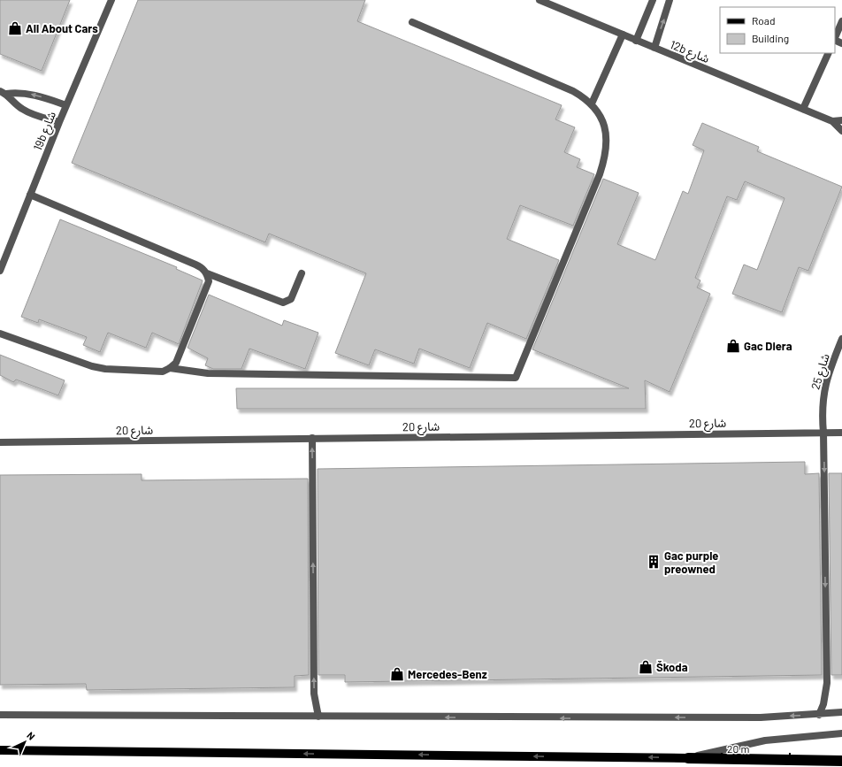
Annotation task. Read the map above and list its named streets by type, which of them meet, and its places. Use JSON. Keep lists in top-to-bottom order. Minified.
{"streets":{"street":["12b شارع","19b شارع","شارع 25","شارع 20"]},"crossings":[["شارع 25","شارع 20"]],"one_way":["شارع 25"],"places":{"shop":["All About Cars","Gac Diera","Škoda","Mercedes-Benz"],"building":["Gac purple preowned"]},"legend":["Road","Building"],"scale_bar":"20 m","north":"top right"}
